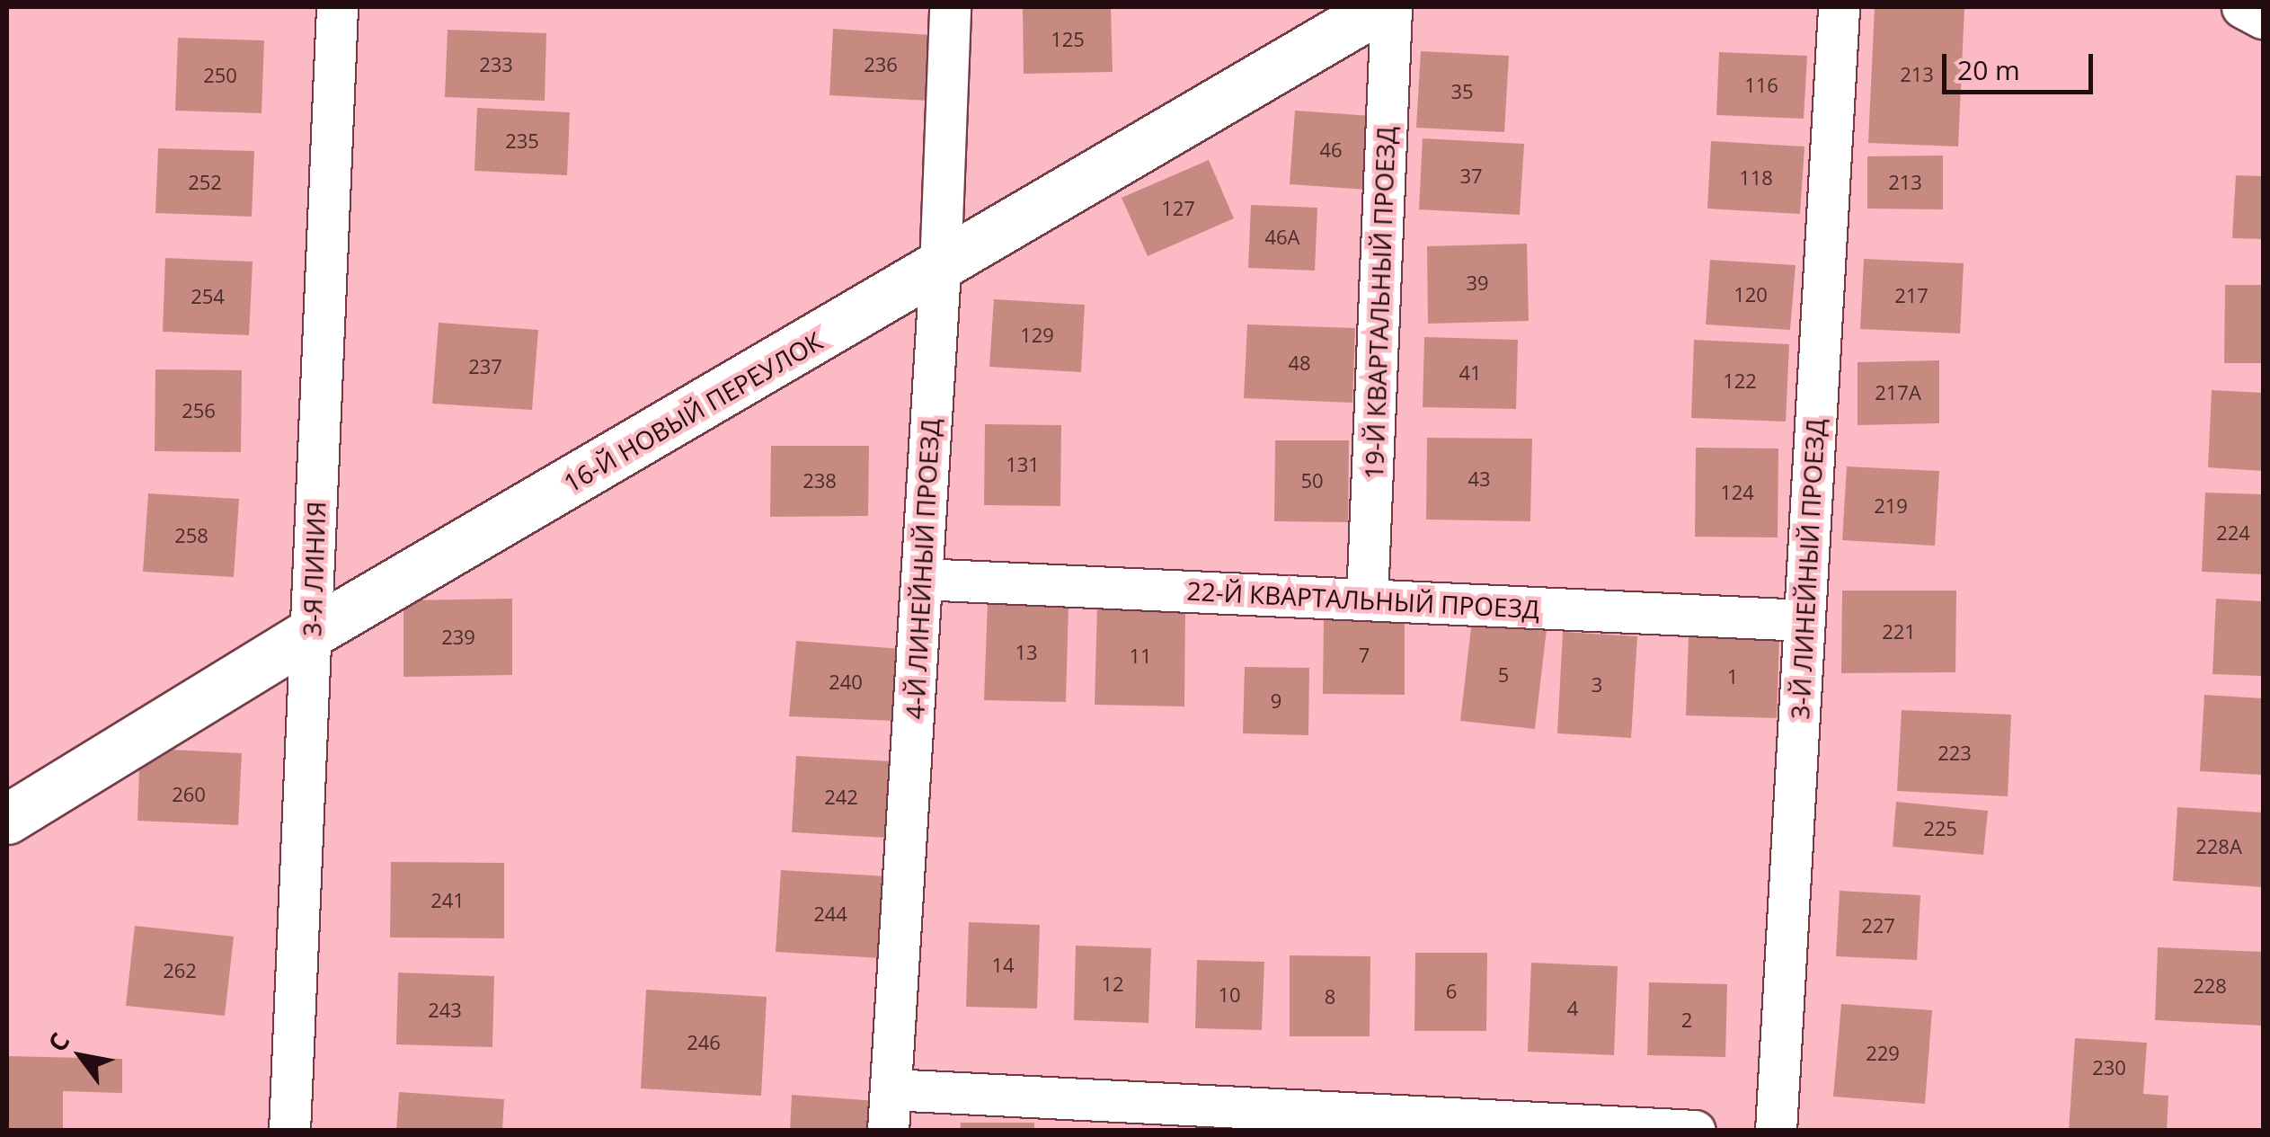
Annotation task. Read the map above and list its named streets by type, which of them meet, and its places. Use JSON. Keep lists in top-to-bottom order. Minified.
{"streets":{"street":["19-Й КВАРТАЛЬНЫЙ ПРОЕЗД","16-Й НОВЫЙ ПЕРЕУЛОК","3-Я ЛИНИЯ","4-Й ЛИНЕЙНЫЙ ПРОЕЗД","3-Й ЛИНЕЙНЫЙ ПРОЕЗД","22-Й КВАРТАЛЬНЫЙ ПРОЕЗД"]},"crossings":[["19-Й КВАРТАЛЬНЫЙ ПРОЕЗД","22-Й КВАРТАЛЬНЫЙ ПРОЕЗД"],["16-Й НОВЫЙ ПЕРЕУЛОК","3-Я ЛИНИЯ"],["16-Й НОВЫЙ ПЕРЕУЛОК","4-Й ЛИНЕЙНЫЙ ПРОЕЗД"],["4-Й ЛИНЕЙНЫЙ ПРОЕЗД","22-Й КВАРТАЛЬНЫЙ ПРОЕЗД"],["3-Й ЛИНЕЙНЫЙ ПРОЕЗД","22-Й КВАРТАЛЬНЫЙ ПРОЕЗД"]],"house_numbers":["125","233","236","213","250","116","35","235","46","37","118","252","213","127","46А","39","120","217","254","129","48","237","41","122","217А","256","131","43","238","50","124","219","224","258","221","239","13","7","11","5","1","240","3","9","223","260","242","225","228А","241","244","227","14","262","12","228","6","10","8","4","243","2","246","229","230"],"scale_bar":"20 m","north":"top left"}
